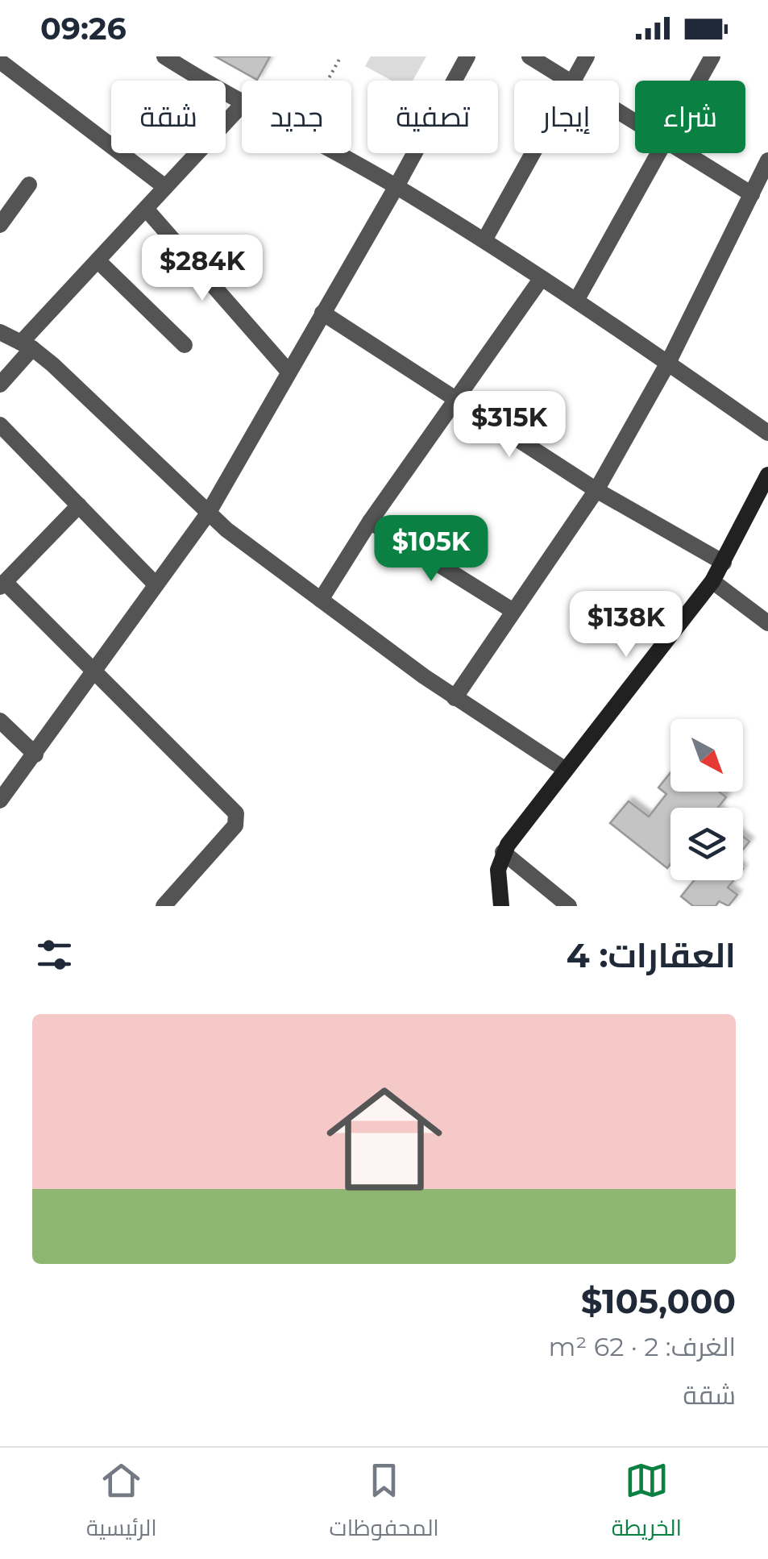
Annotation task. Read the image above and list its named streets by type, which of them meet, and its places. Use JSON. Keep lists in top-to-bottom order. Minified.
{"north":"bottom right","page":{"status":"09:26","chip":["شراء","إيجار","تصفية","جديد","شقة"],"price":["$284K","$315K","$105K","$138K"],"heading":"العقارات: 4","list":[{"name":"$105,000","note":"الغرف: 2 · 62 m² · شقة"}],"tabs":["الخريطة","المحفوظات","الرئيسية"]}}
